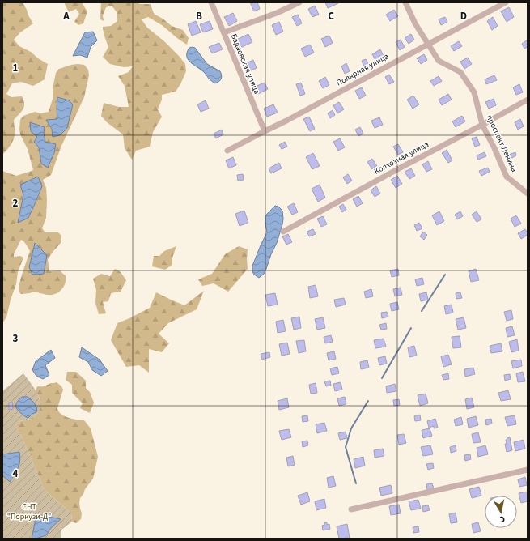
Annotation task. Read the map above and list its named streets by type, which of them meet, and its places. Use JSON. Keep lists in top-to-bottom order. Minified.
{"streets":{"street":["Бадаевская улица","Полярная улица","проспект Ленина","Колхозная улица"]},"crossings":[["Бадаевская улица","Полярная улица"],["Полярная улица","проспект Ленина"],["проспект Ленина","Колхозная улица"]],"parks":["СНТ \"Поркузи-Д\""],"north":"bottom","grid":{"columns":["A","B","C","D"],"rows":["1","2","3","4"]}}
